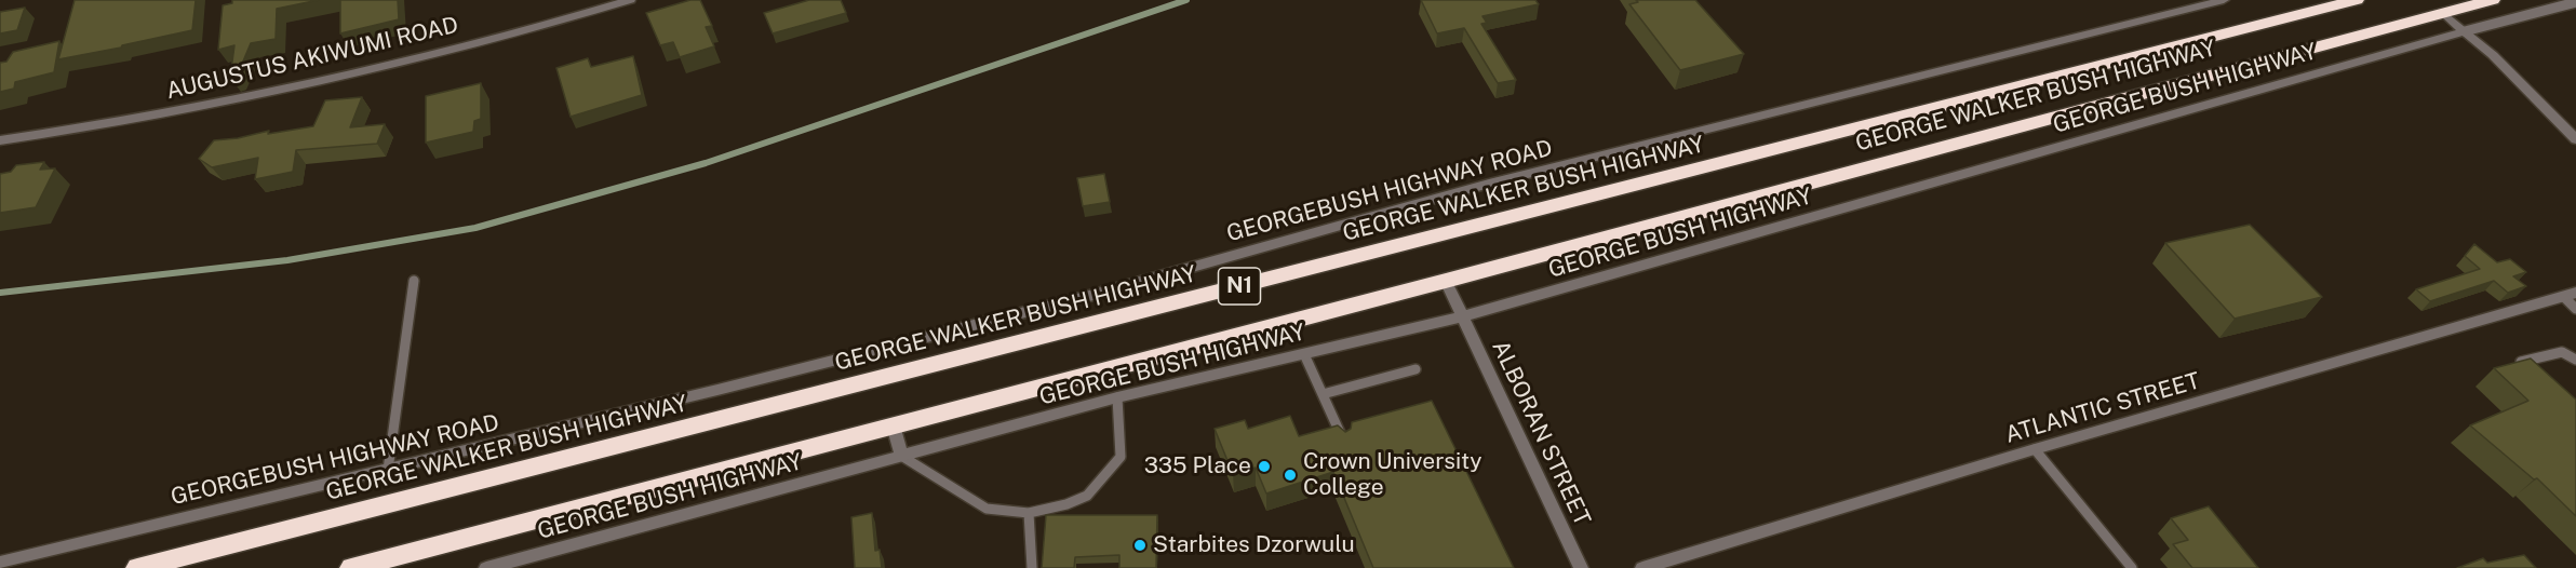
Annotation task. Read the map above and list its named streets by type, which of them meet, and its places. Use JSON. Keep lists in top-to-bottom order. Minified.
{"streets":{"highway":["GEORGE WALKER BUSH HIGHWAY","N1"],"street":["AUGUSTUS AKIWUMI ROAD","GEORGE BUSH HIGHWAY","GEORGEBUSH HIGHWAY ROAD","ATLANTIC STREET","ALBORAN STREET"]},"crossings":[["GEORGE BUSH HIGHWAY","ALBORAN STREET"],["GEORGE WALKER BUSH HIGHWAY","ALBORAN STREET"]],"places":["335 Place","Crown University College","Starbites Dzorwulu"]}
